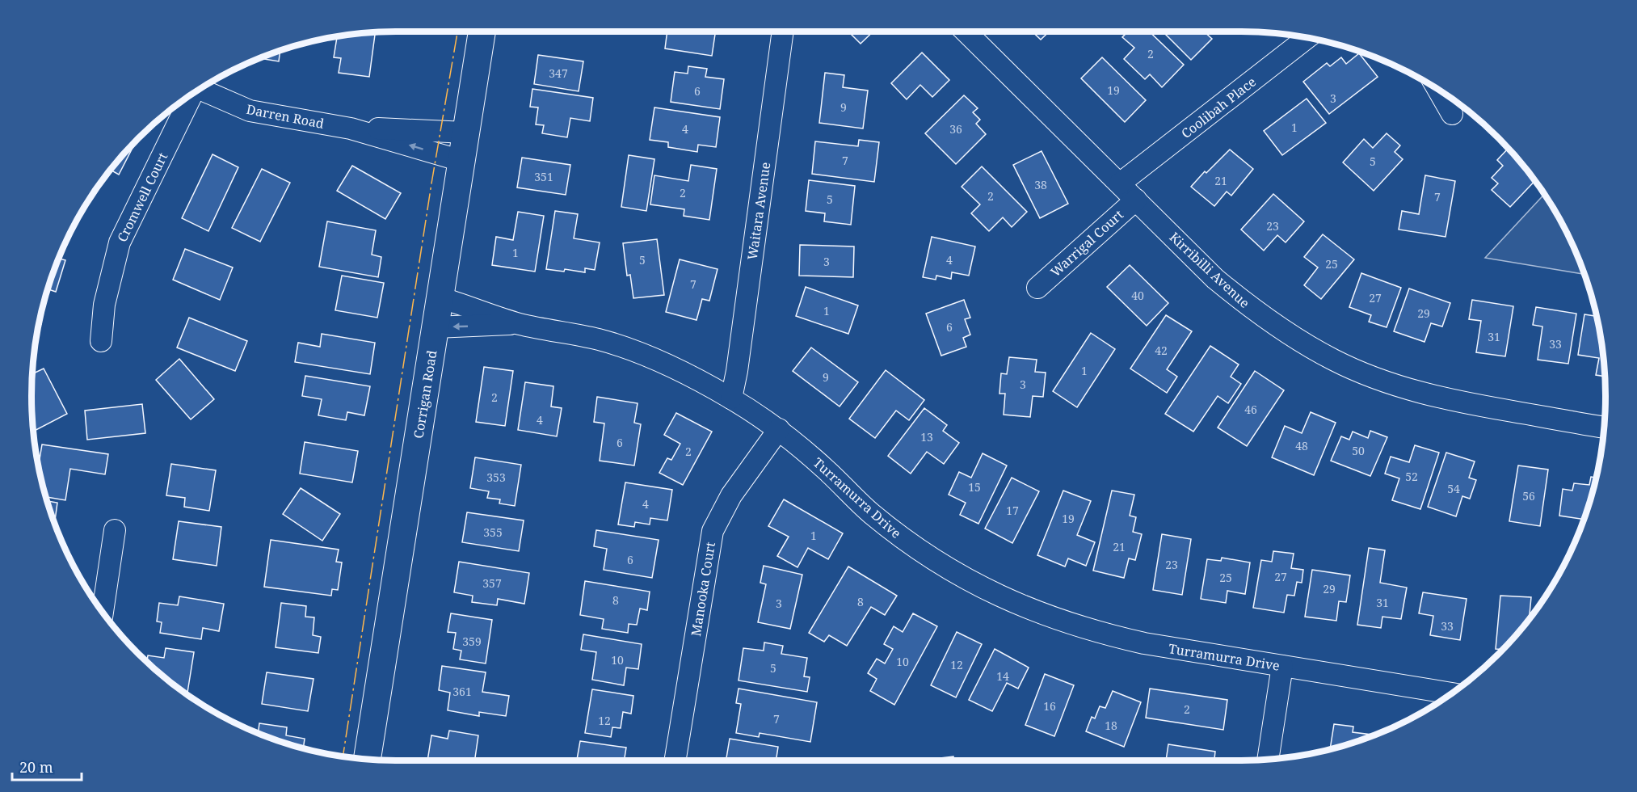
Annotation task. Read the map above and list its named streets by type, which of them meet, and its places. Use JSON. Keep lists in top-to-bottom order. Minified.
{"streets":{"main road":["Corrigan Road"],"street":["Coolibah Place","Darren Road","Cromwell Court","Waitara Avenue","Warrigal Court","Kirribilli Avenue","Turramurra Drive","Manooka Court"]},"crossings":[["Coolibah Place","Kirribilli Avenue"],["Darren Road","Corrigan Road"],["Waitara Avenue","Turramurra Drive"],["Warrigal Court","Kirribilli Avenue"],["Corrigan Road","Turramurra Drive"],["Turramurra Drive","Manooka Court"]],"house_numbers":["2","347","19","6","3","9","1","4","36","7","5","351","21","38","2","2","7","5","23","1","5","4","3","25","7","40","27","1","29","6","31","33","42","1","9","3","2","46","4","13","6","48","50","2","52","353","15","54","56","4","17","19","355","1","21","6","23","27","25","357","29","8","8","31","3","33","359","10","10","12","5","14","361","16","2","7","12","18"],"scale_bar":"20 m"}
